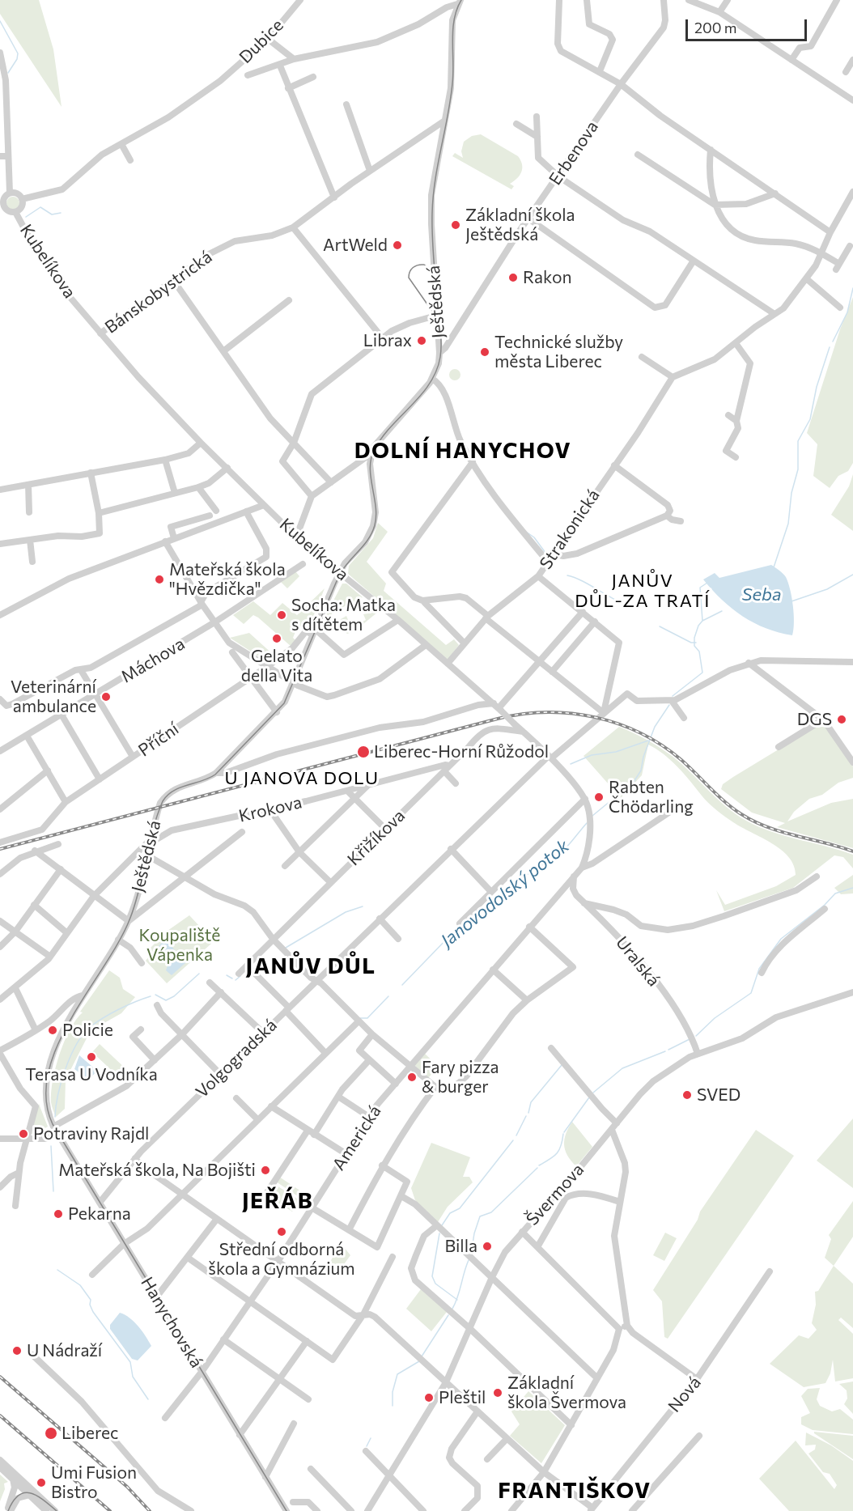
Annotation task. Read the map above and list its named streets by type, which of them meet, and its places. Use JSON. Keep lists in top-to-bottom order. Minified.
{"streets":{"street":["Dubice","Erbenova","Kubelíkova","Bánskobystrická","Ještědská","Strakonická","Máchova","Příční","Krokova","Křižíkova","Uralská","Volgogradská","Americká","Švermova","Hanychovská","Nová"]},"crossings":[["Dubice","Kubelíkova"],["Erbenova","Ještědská"],["Kubelíkova","Bánskobystrická"],["Kubelíkova","Ještědská"],["Kubelíkova","Strakonická"],["Kubelíkova","Křižíkova"],["Kubelíkova","Volgogradská"],["Bánskobystrická","Ještědská"],["Ještědská","Příční"],["Ještědská","Krokova"],["Ještědská","Hanychovská"],["Krokova","Křižíkova"],["Uralská","Americká"],["Uralská","Švermova"],["Volgogradská","Hanychovská"],["Americká","Hanychovská"]],"districts":["DOLNÍ HANYCHOV","JANŮV DŮL-ZA TRATÍ","U JANOVA DOLU","JANŮV DŮL","JEŘÁB","FRANTIŠKOV"],"water":["Seba","Janovodolský potok"],"parks":["Koupaliště Vápenka"],"places":["Základní škola Ještědská","ArtWeld","Rakon","Librax","Technické služby města Liberec","Mateřská škola \"Hvězdička\"","Socha: Matka s dítětem","Gelato della Vita","Veterinární ambulance","DGS","Liberec-Horní Růžodol","Rabten Čhödarling","Policie","Terasa U Vodníka","Fary pizza & burger","SVED","Potraviny Rajdl","Mateřská škola, Na Bojišti","Pekarna","Střední odborná škola a Gymnázium","Billa","U Nádraží","Základní škola Švermova","Pleštil","Liberec","Umi Fusion Bistro"],"scale_bar":"200 m"}
